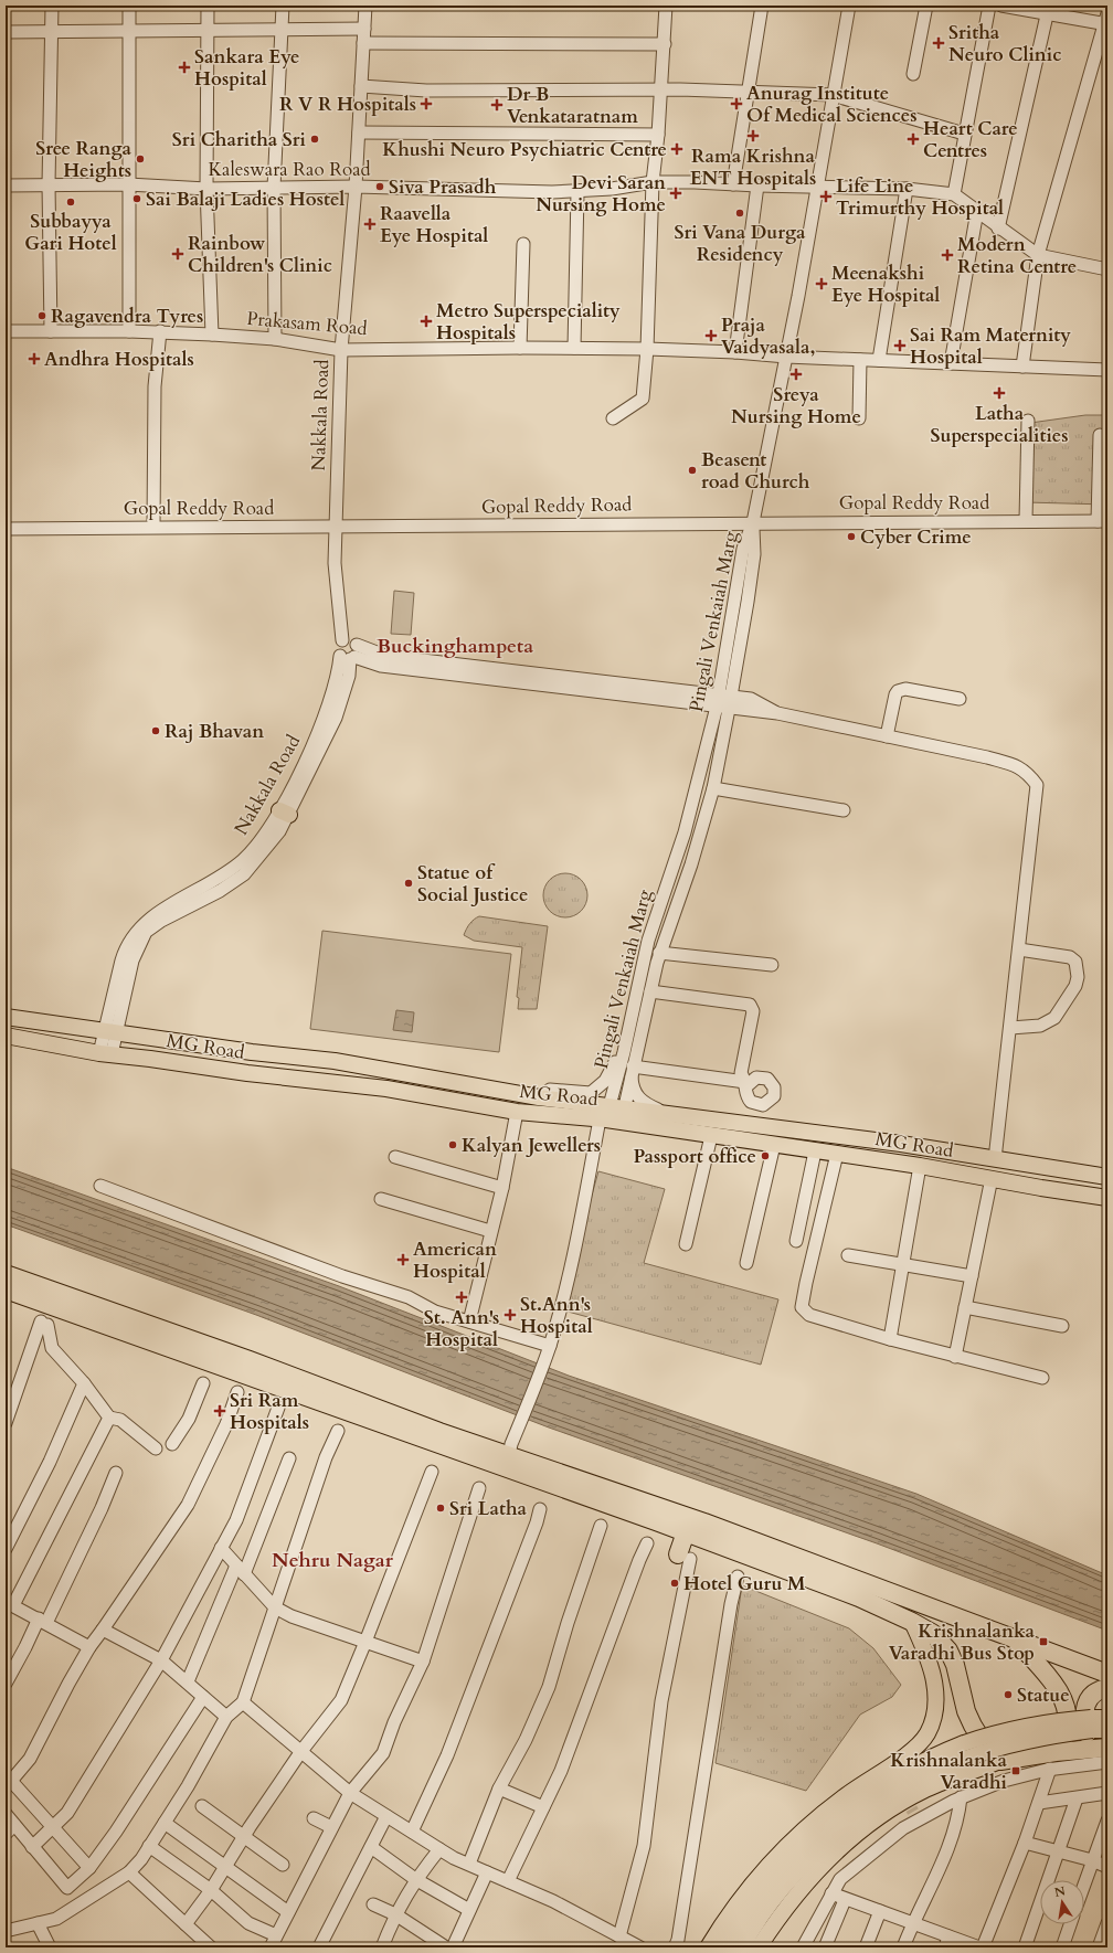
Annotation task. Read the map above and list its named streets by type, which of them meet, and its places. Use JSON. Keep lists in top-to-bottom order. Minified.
{"streets":{"main road":["MG Road"],"street":["Kaleswara Rao Road","Prakasam Road","Nakkala Road","Gopal Reddy Road","Pingali Venkaiah Marg"]},"crossings":[["Kaleswara Rao Road","Nakkala Road"],["Prakasam Road","Nakkala Road"],["Nakkala Road","Gopal Reddy Road"],["Nakkala Road","MG Road"],["Gopal Reddy Road","Pingali Venkaiah Marg"],["Pingali Venkaiah Marg","MG Road"]],"districts":["Buckinghampeta","Nehru Nagar"],"places":{"health":["Sritha Neuro Clinic","Sankara Eye Hospital","R V R Hospitals","Anurag Institute Of Medical Sciences","Dr B Venkataratnam","Rama Krishna ENT Hospitals","Heart Care Centres","Khushi Neuro Psychiatric Centre","Devi Saran Nursing Home","Life Line Trimurthy Hospital","Raavella Eye Hospital","Rainbow Children's Clinic","Modern Retina Centre","Meenakshi Eye Hospital","Metro Superspeciality Hospitals","Praja Vaidyasala,","Sai Ram Maternity Hospital","Andhra Hospitals","Sreya Nursing Home","Latha Superspecialities","American Hospital","St. Ann's Hospital","St.Ann's Hospital","Sri Ram Hospitals"],"other":["Sri Charitha Sri","Sree Ranga Heights","Siva Prasadh","Sai Balaji Ladies Hostel","Subbayya Gari Hotel","Sri Vana Durga Residency","Ragavendra Tyres","Beasent road Church","Cyber Crime","Raj Bhavan","Statue of Social Justice","Kalyan Jewellers","Passport office","Sri Latha","Hotel Guru M","Statue"],"transit":["Krishnalanka Varadhi Bus Stop","Krishnalanka Varadhi"]},"north":"top"}
